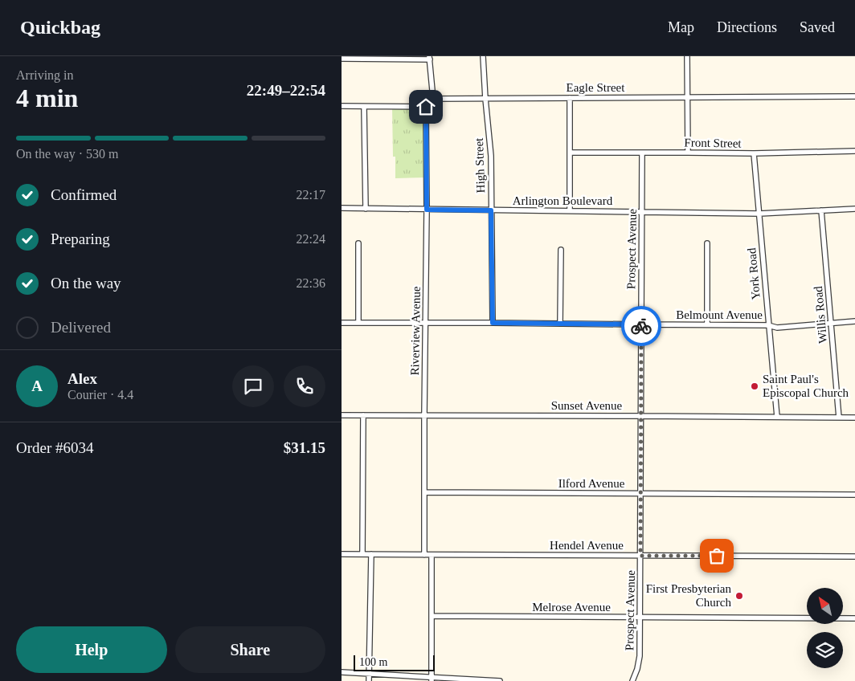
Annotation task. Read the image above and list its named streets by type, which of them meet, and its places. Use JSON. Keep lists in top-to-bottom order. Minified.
{"streets":{"street":["Eagle Street","Front Street","High Street","Arlington Boulevard","Prospect Avenue","York Road","Belmount Avenue","Willis Road","Riverview Avenue","Sunset Avenue","Ilford Avenue","Hendel Avenue","Melrose Avenue"]},"crossings":[["Eagle Street","High Street"],["Front Street","Prospect Avenue"],["Front Street","York Road"],["High Street","Arlington Boulevard"],["High Street","Belmount Avenue"],["Arlington Boulevard","Prospect Avenue"],["Arlington Boulevard","York Road"],["Arlington Boulevard","Willis Road"],["Arlington Boulevard","Riverview Avenue"],["Prospect Avenue","Belmount Avenue"],["Prospect Avenue","Sunset Avenue"],["Prospect Avenue","Ilford Avenue"],["Prospect Avenue","Hendel Avenue"],["Prospect Avenue","Melrose Avenue"],["York Road","Belmount Avenue"],["York Road","Sunset Avenue"],["Belmount Avenue","Willis Road"],["Belmount Avenue","Riverview Avenue"],["Willis Road","Sunset Avenue"],["Riverview Avenue","Sunset Avenue"],["Riverview Avenue","Ilford Avenue"],["Riverview Avenue","Hendel Avenue"]],"places":["Saint Paul's Episcopal Church","First Presbyterian Church"],"scale_bar":"100 m","north":"top left","page":{"header":"Quickbag","nav":["Map","Directions","Saved"],"heading":["4 min","Arriving in","22:49–22:54"],"panel":["Alex","Courier · 4.4","Order #6034","$31.15"],"bar":"On the way · 530 m","list":[["Confirmed","22:17"],["Preparing","22:24"],["On the way","22:36"],"Delivered"],"round":"A","buttons":["Help","Share"],"scale":"100 m"}}
